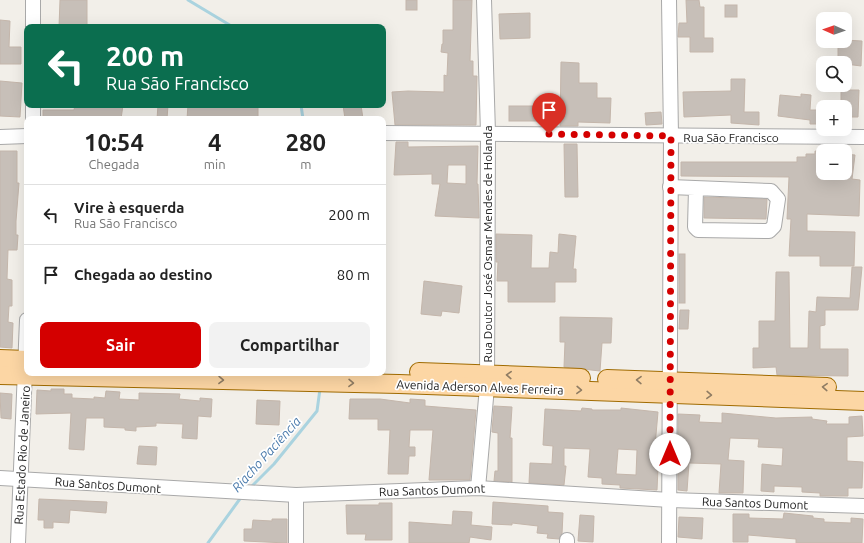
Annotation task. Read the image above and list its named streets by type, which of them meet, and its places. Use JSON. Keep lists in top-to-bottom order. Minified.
{"streets":{"main road":["Avenida Aderson Alves Ferreira"],"street":["Rua São Francisco","Rua Doutor José Osmar Mendes de Holanda","Rua Estado Rio de Janeiro","Rua Santos Dumont"]},"crossings":[["Rua São Francisco","Rua Doutor José Osmar Mendes de Holanda"],["Rua Doutor José Osmar Mendes de Holanda","Avenida Aderson Alves Ferreira"],["Rua Doutor José Osmar Mendes de Holanda","Rua Santos Dumont"],["Rua Estado Rio de Janeiro","Rua Santos Dumont"]],"water":["Riacho Paciência"],"north":"left","page":{"map_buttons":["+","−"],"turn":["200 m","Rua São Francisco"],"eta":["10:54","Chegada","4","min","280","m"],"list":[{"name":"Vire à esquerda","note":"Rua São Francisco","value":"200 m"},{"name":"Chegada ao destino","value":"80 m"}],"buttons":["Sair","Compartilhar"]}}
